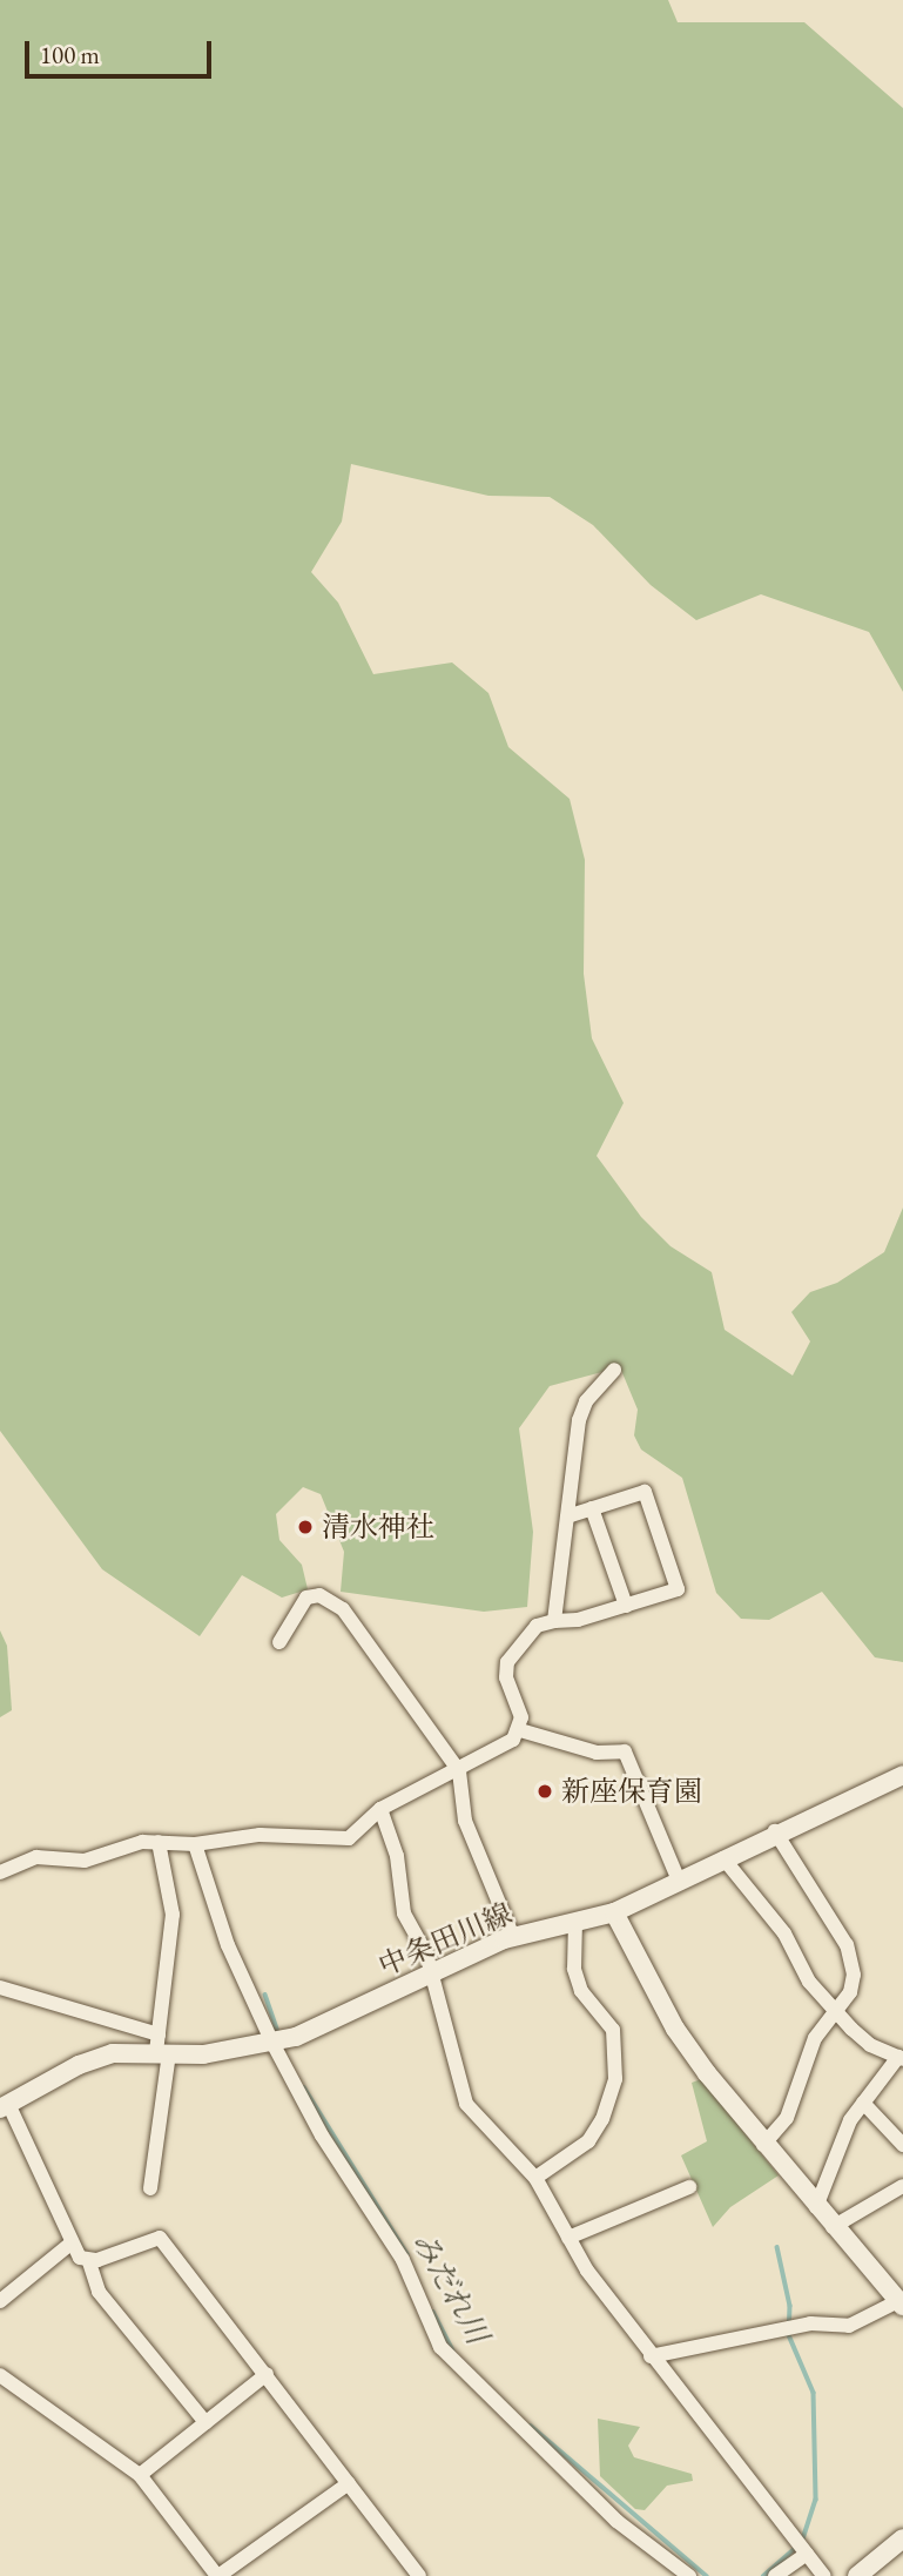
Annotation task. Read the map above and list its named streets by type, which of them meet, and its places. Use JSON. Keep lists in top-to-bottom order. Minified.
{"streets":{"main road":["中条田川線"]},"water":["みだれ川"],"places":["清水神社","新座保育園"],"scale_bar":"100 m"}
